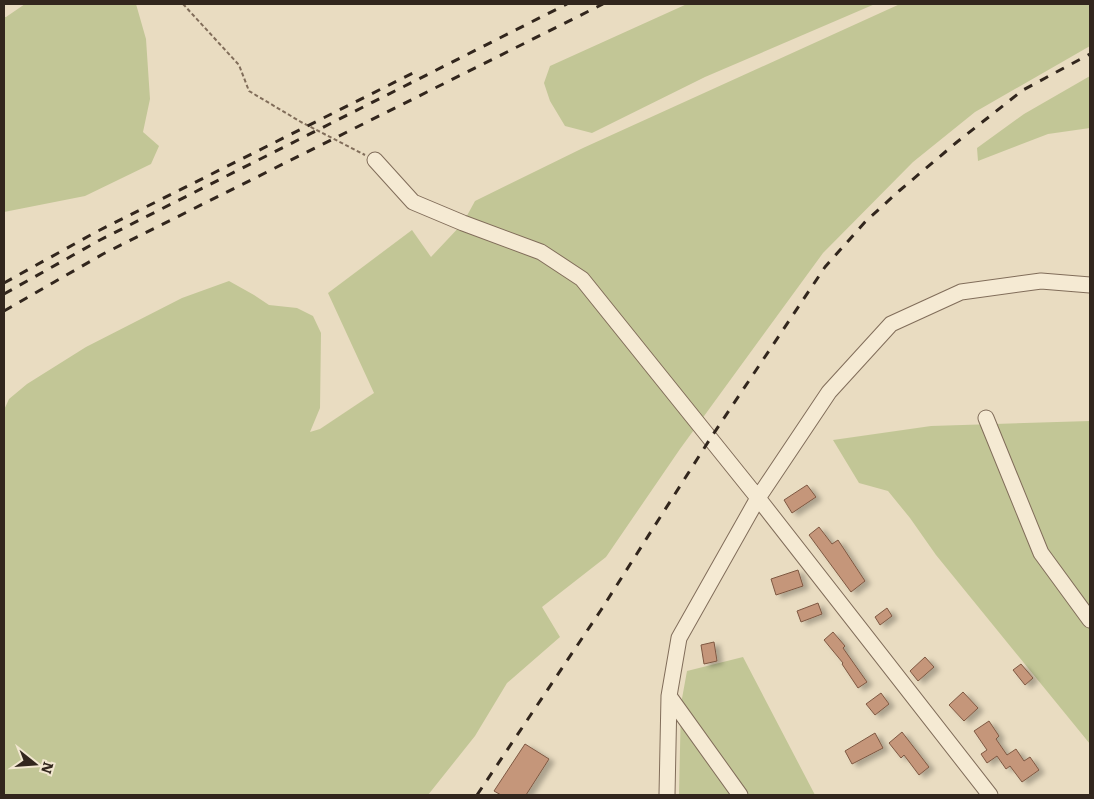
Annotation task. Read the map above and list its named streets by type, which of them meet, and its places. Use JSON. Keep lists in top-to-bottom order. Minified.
{"north":"right"}
